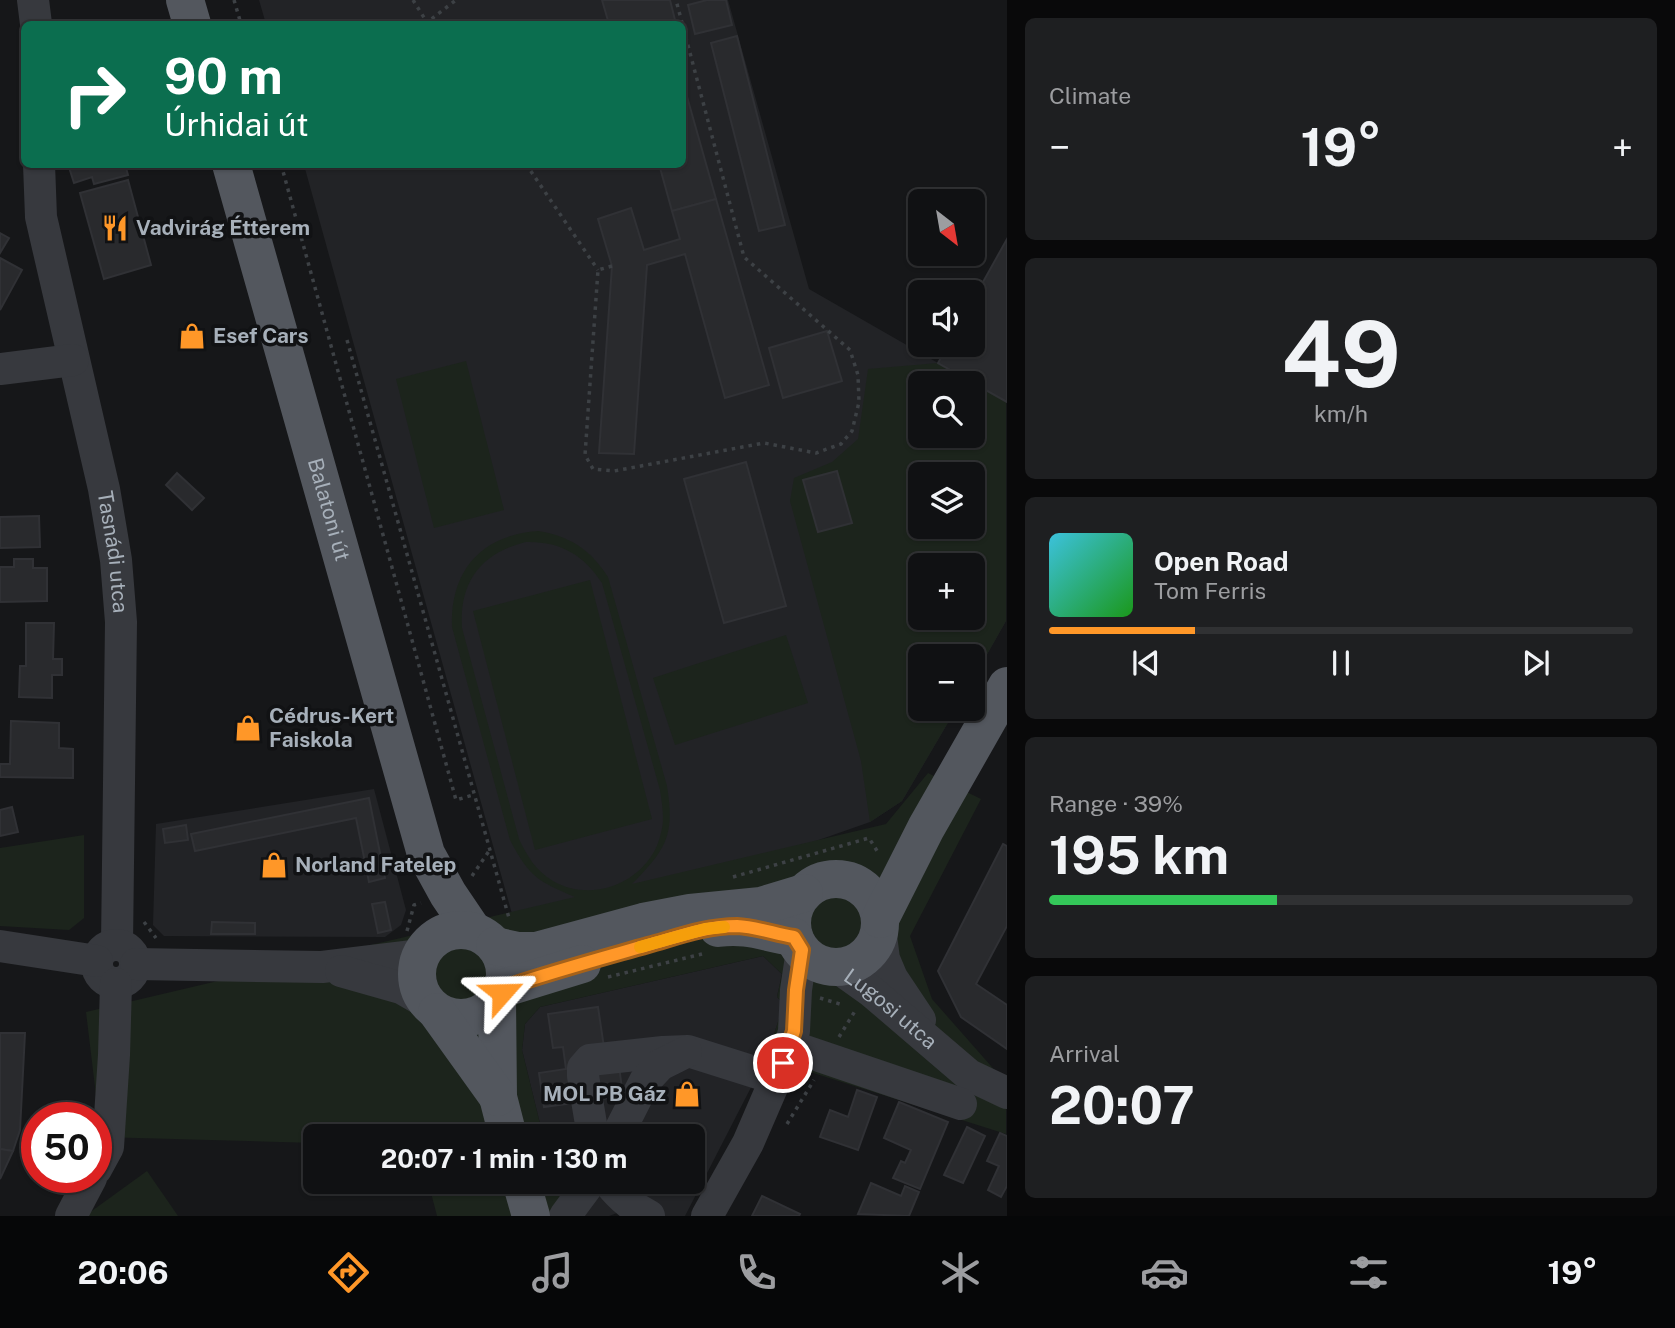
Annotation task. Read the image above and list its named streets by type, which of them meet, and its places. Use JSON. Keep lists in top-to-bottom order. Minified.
{"streets":{"main road":["Balatoni út"],"street":["Tasnádi utca","Lugosi utca"]},"places":{"restaurant":["Vadvirág Étterem"],"shop":["Esef Cars","Cédrus-Kert Faiskola","Norland Fatelep","MOL PB Gáz"]},"north":"bottom right","page":{"tile":["Climate",["49","km/h"],["Range · 39%","195 km"],["Arrival","20:07"]],"turn":["90 m","Úrhidai út"],"heat":["−","19°","+"],"map_buttons":["+","−"],"song":["Open Road","Tom Ferris"],"limit":"50","trip":"20:07 · 1 min · 130 m","tabs":["20:06","19°"]}}
